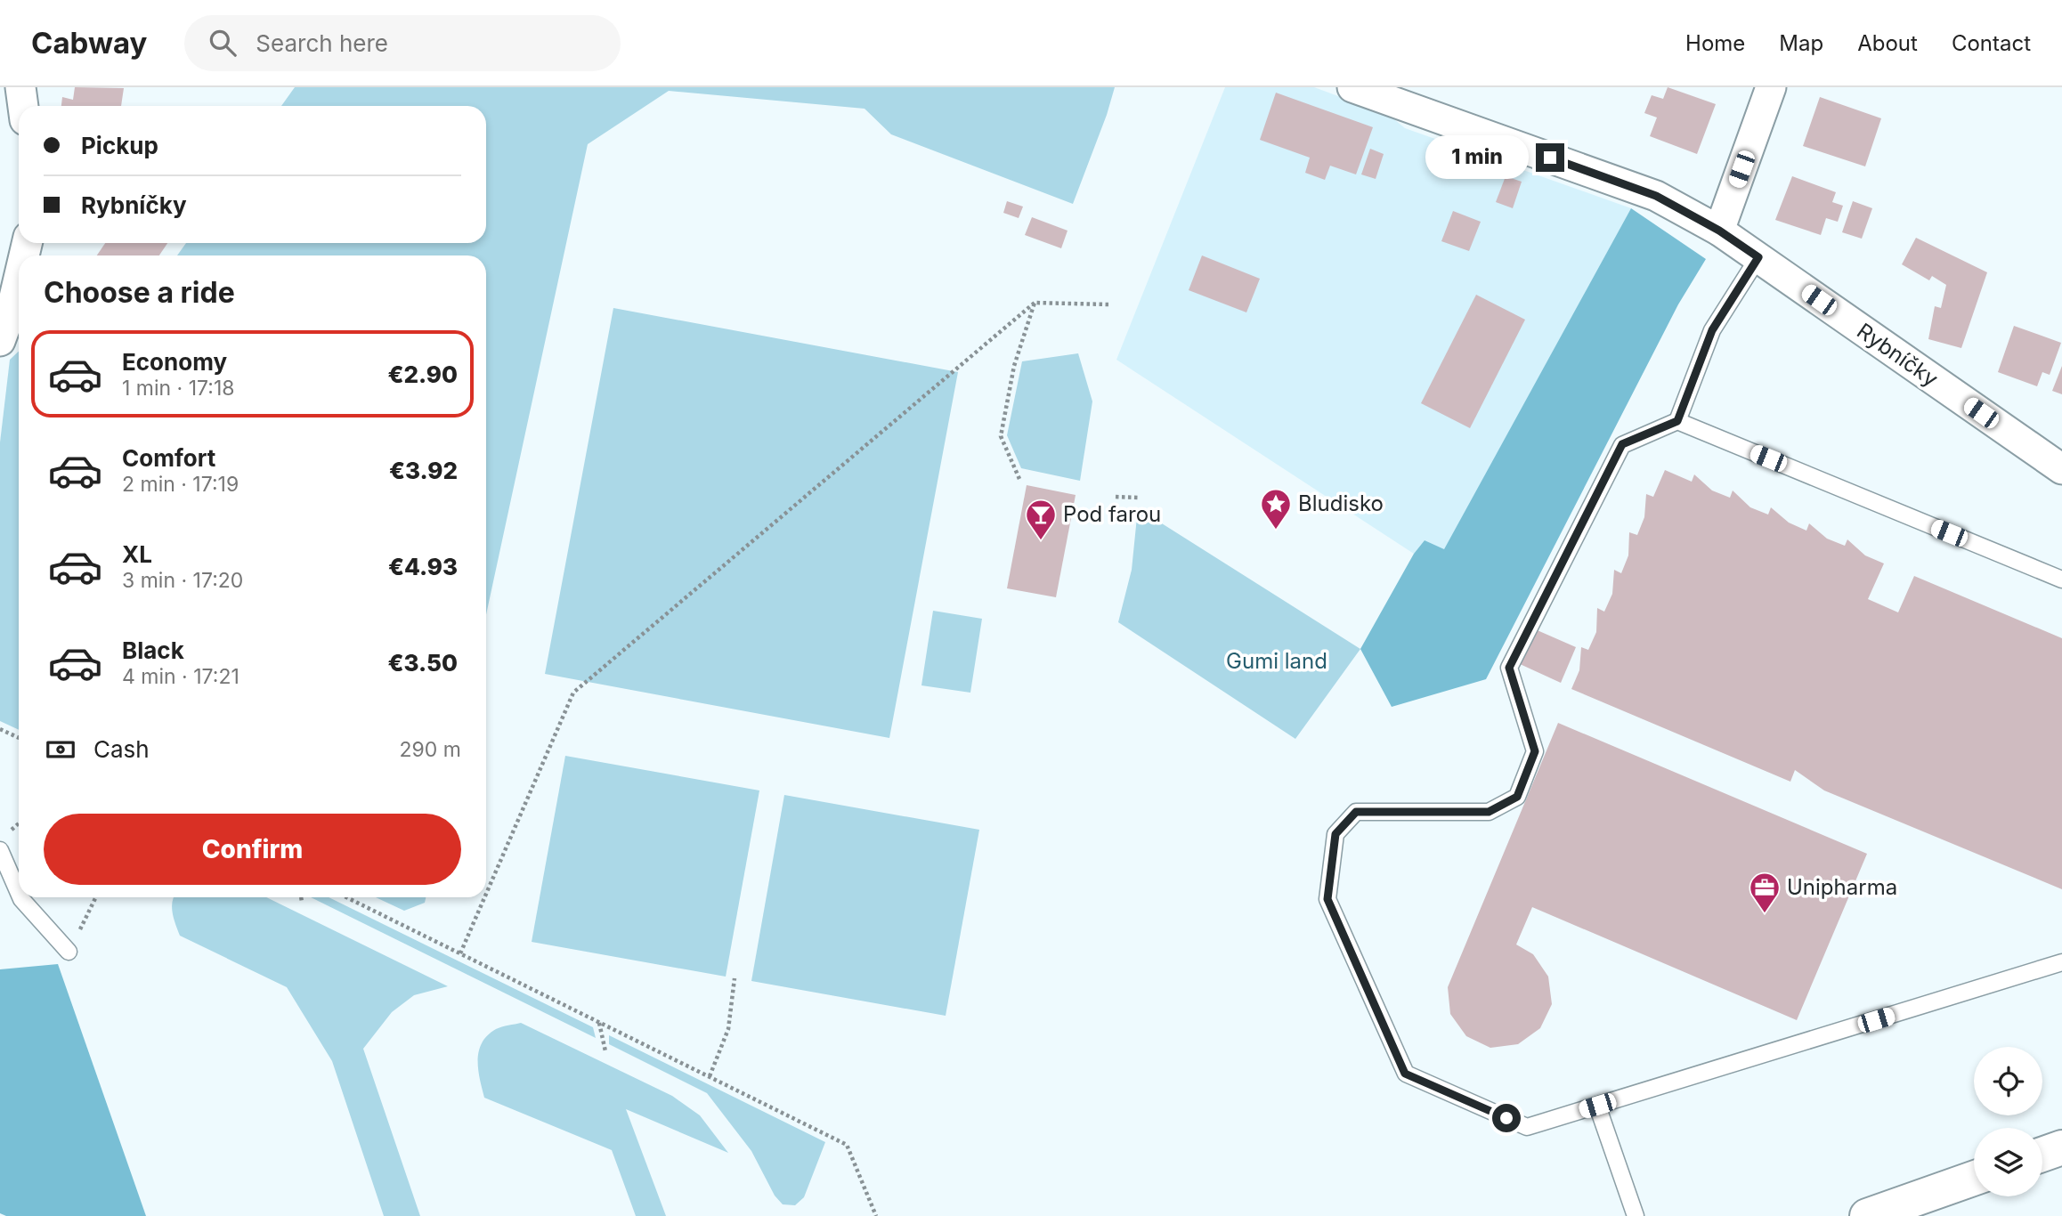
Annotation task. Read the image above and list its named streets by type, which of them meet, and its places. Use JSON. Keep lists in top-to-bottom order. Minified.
{"streets":{"street":["Rybníčky"]},"parks":["Gumi land"],"places":{"place":["Bludisko"],"bar":["Pod farou"],"office":["Unipharma"]},"page":{"header":"Cabway","search":"Search here","nav":["Home","Map","About","Contact"],"banner":["Pickup","Rybníčky"],"bubble":"1 min","heading":"Choose a ride","list":[{"name":"Economy","note":"1 min · 17:18","value":"€2.90"},{"name":"Comfort","note":"2 min · 17:19","value":"€3.92"},{"name":"XL","note":"3 min · 17:20","value":"€4.93"},{"name":"Black","note":"4 min · 17:21","value":"€3.50"}],"pay":["Cash","290 m"],"buttons":"Confirm"}}
